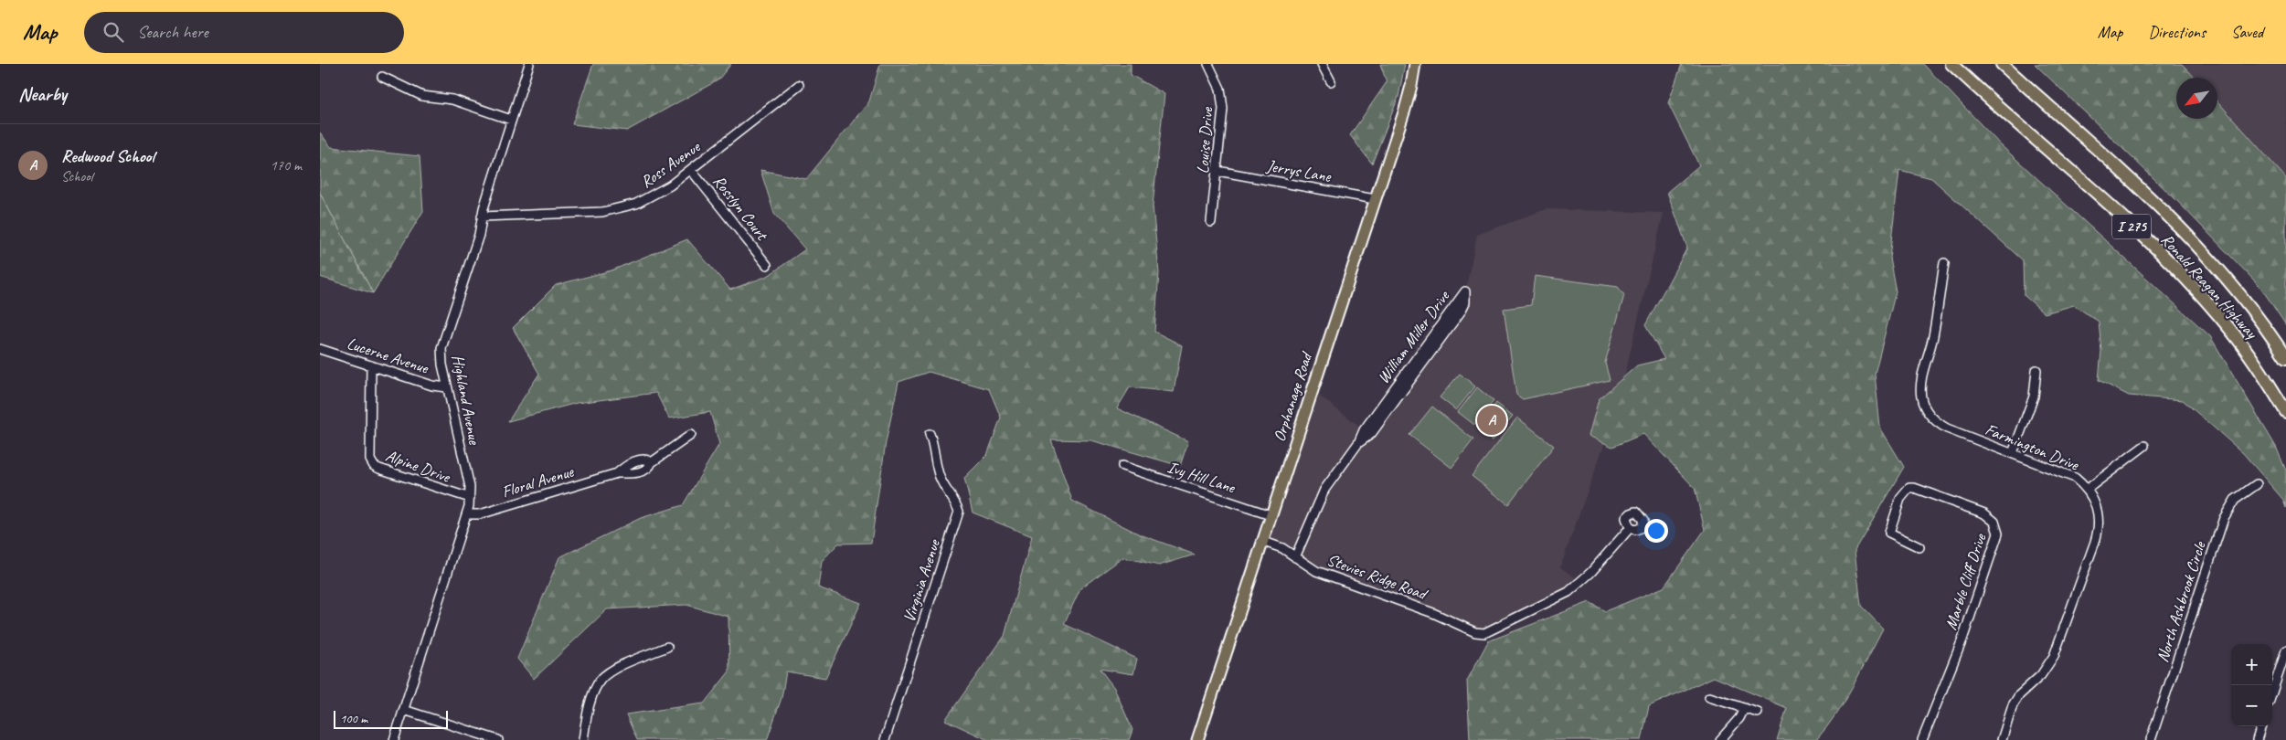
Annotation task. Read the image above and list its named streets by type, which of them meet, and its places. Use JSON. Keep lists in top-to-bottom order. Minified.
{"streets":{"highway":["I 275","Ronald Reagan Highway"],"main road":["Orphanage Road"],"street":["Louise Drive","Ross Avenue","Jerrys Lane","Rosslyn Court","William Miller Drive","Lucerne Avenue","Highland Avenue","Farmington Drive","Alpine Drive","Ivy Hill Lane","Floral Avenue","Stevies Ridge Road","Virginia Avenue","Marble Cliff Drive","North Ashbrook Circle"]},"crossings":[["Louise Drive","Jerrys Lane"],["Ross Avenue","Rosslyn Court"],["Ross Avenue","Highland Avenue"],["Jerrys Lane","Orphanage Road"],["William Miller Drive","Stevies Ridge Road"],["Lucerne Avenue","Highland Avenue"],["Lucerne Avenue","Alpine Drive"],["Orphanage Road","Ivy Hill Lane"],["Orphanage Road","Stevies Ridge Road"],["Highland Avenue","Alpine Drive"],["Highland Avenue","Floral Avenue"]],"scale_bar":"100 m","north":"bottom left","page":{"header":"Map","search":"Search here","nav":["Map","Directions","Saved"],"heading":"Nearby","list":[{"mark":"A","name":"Redwood School","note":"School","value":"170 m"}],"pins":"A","map_buttons":["+","−"],"scale":"100 m"}}
